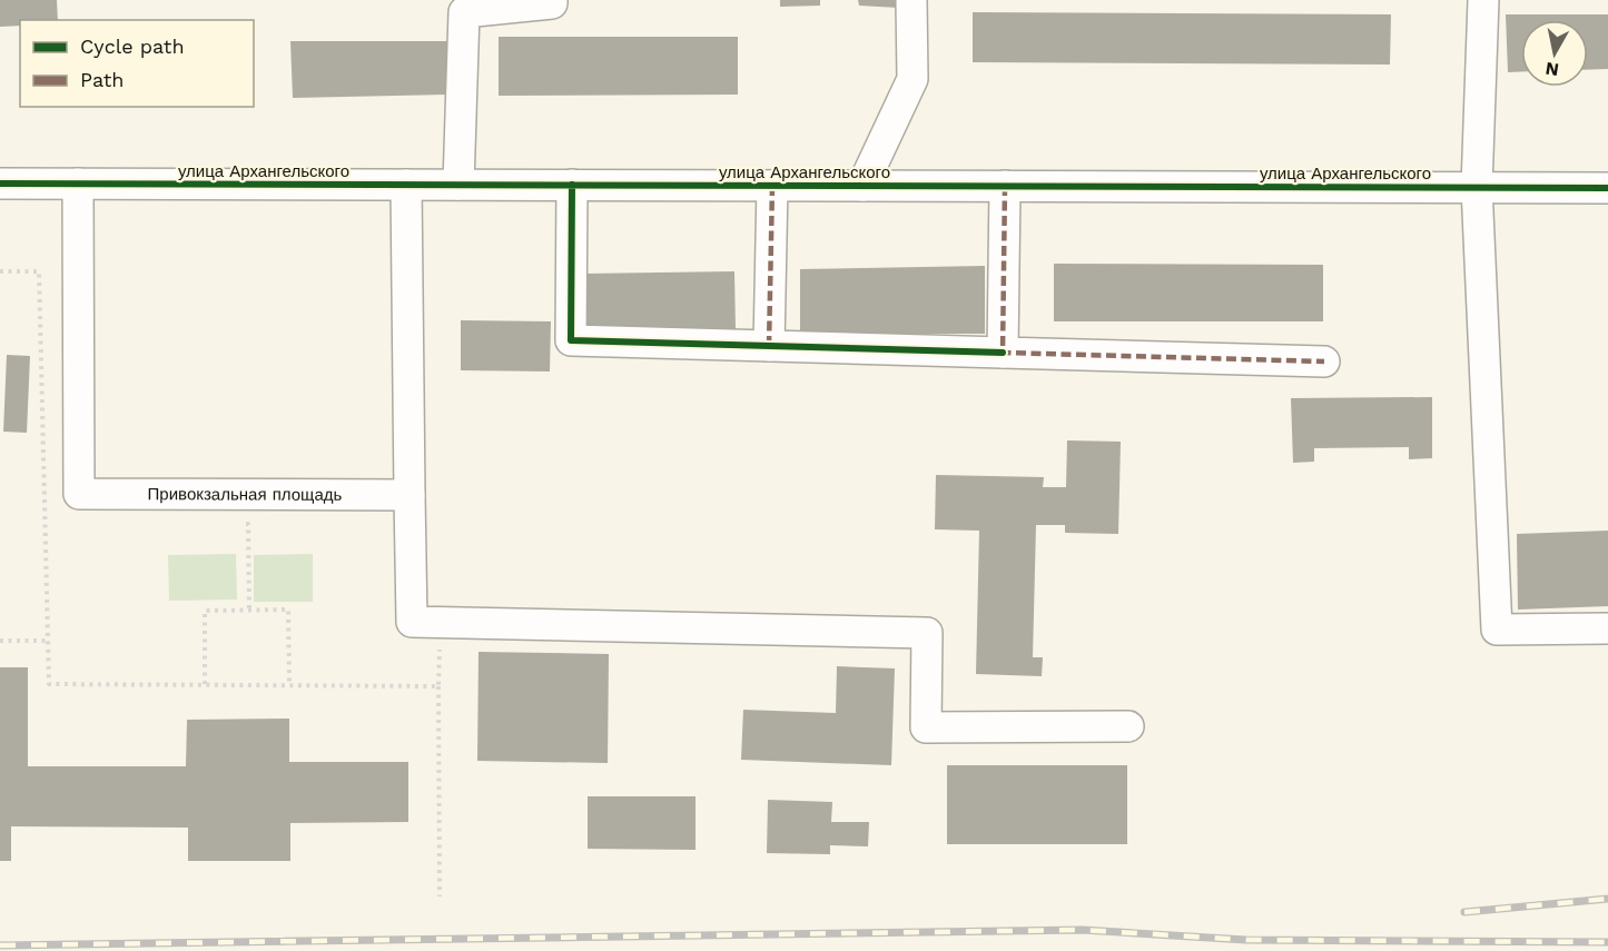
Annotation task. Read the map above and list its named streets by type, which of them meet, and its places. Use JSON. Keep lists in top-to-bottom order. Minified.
{"streets":{"street":["улица Архангельского","Привокзальная площадь"]},"crossings":[["улица Архангельского","Привокзальная площадь"]],"legend":["Cycle path","Path"],"north":"bottom"}
